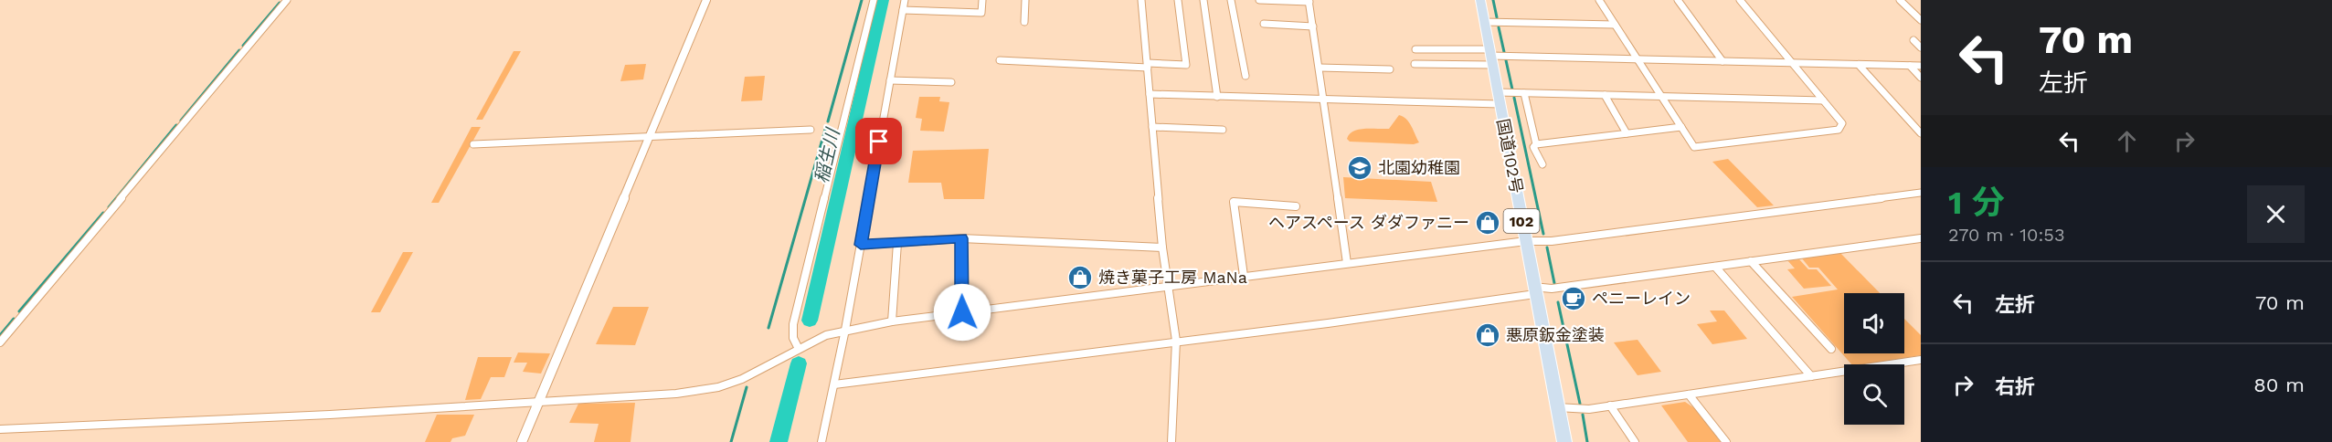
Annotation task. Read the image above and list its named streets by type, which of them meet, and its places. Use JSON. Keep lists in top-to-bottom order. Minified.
{"streets":{"highway":["国道102号","102"]},"water":["稲生川"],"places":{"school or university":["北園幼稚園"],"shop":["ヘアスペース ダダファニー","焼き菓子工房 MaNa","悪原鈑金塗装"],"cafe":["ペニーレイン"]},"page":{"turn":["70 m","左折"],"heading":["1 分","270 m · 10:53"],"list":[{"name":"左折","value":"70 m"},{"name":"右折","value":"80 m"}]}}
